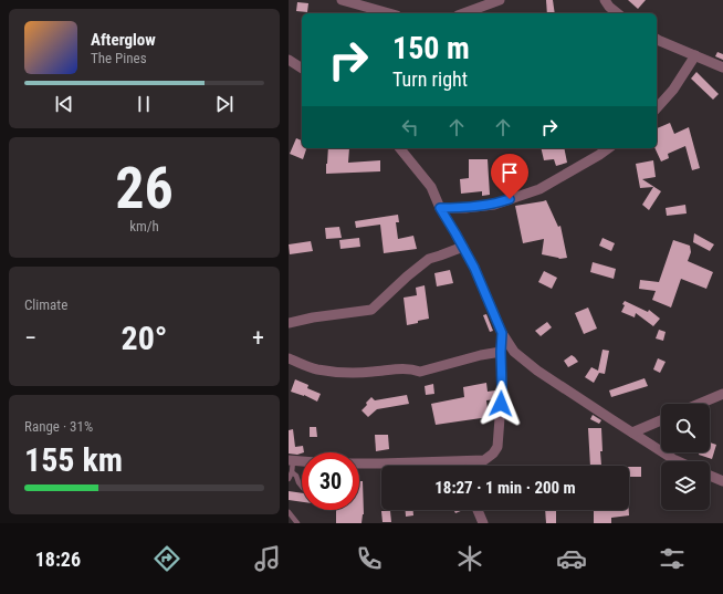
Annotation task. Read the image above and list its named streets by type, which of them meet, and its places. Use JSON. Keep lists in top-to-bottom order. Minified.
{"page":{"turn":["150 m","Turn right"],"song":["Afterglow","The Pines"],"tile":[["26","km/h"],"Climate",["Range · 31%","155 km"]],"heat":["−","20°","+"],"limit":"30","trip":"18:27 · 1 min · 200 m","tabs":"18:26"}}
